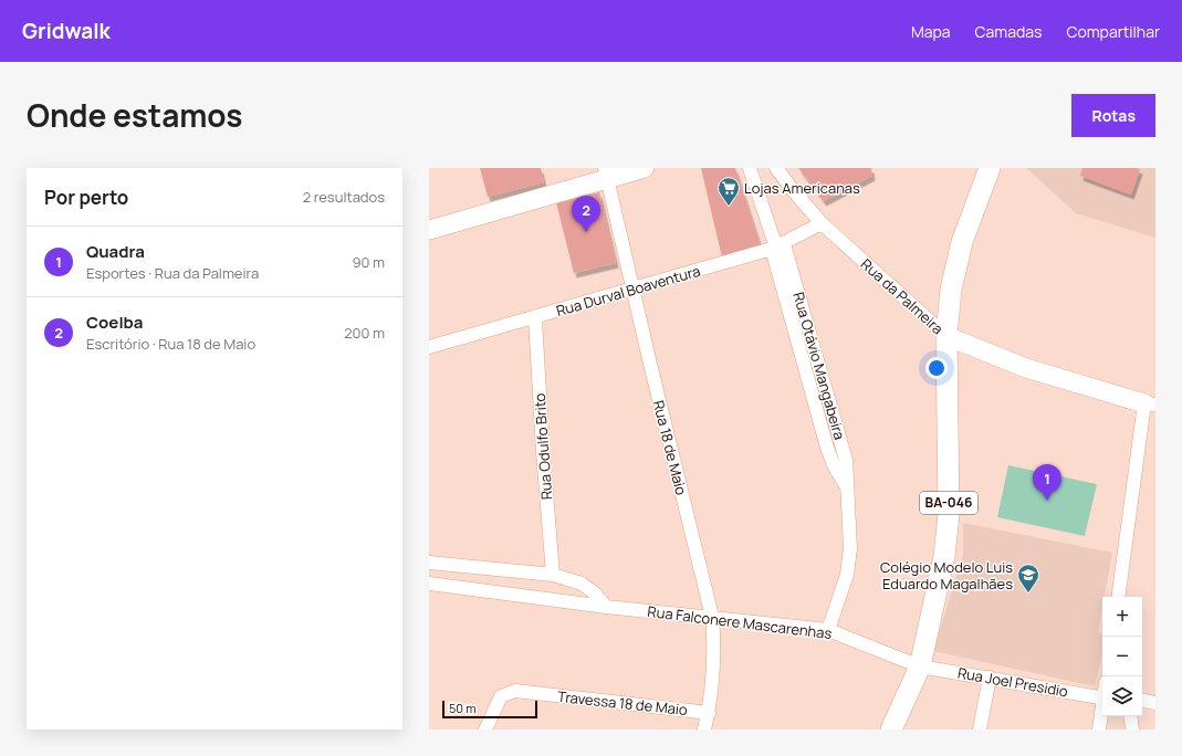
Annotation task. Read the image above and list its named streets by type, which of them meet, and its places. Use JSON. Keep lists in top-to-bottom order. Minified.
{"streets":{"main road":["Rua da Palmeira","BA-046"],"street":["Rua Durval Boaventura","Rua Otávio Mangabeira","Rua Odulfo Brito","Rua 18 de Maio","Rua Falconere Mascarenhas","Rua Joel Presidio","Travessa 18 de Maio"]},"crossings":[["Rua Durval Boaventura","Rua da Palmeira"],["Rua Durval Boaventura","Rua Otávio Mangabeira"],["Rua Durval Boaventura","Rua Odulfo Brito"],["Rua Durval Boaventura","Rua 18 de Maio"],["Rua da Palmeira","BA-046"],["Rua da Palmeira","Rua Falconere Mascarenhas"],["Rua da Palmeira","Rua Joel Presidio"],["Rua Otávio Mangabeira","Rua Falconere Mascarenhas"],["Rua 18 de Maio","Rua Falconere Mascarenhas"],["Rua 18 de Maio","Travessa 18 de Maio"],["BA-046","Rua Falconere Mascarenhas"],["BA-046","Rua Joel Presidio"],["Rua Falconere Mascarenhas","Rua Joel Presidio"]],"places":{"supermarket":["Lojas Americanas"],"school or university":["Colégio Modelo Luis Eduardo Magalhães"]},"scale_bar":"50 m","page":{"header":"Gridwalk","nav":["Mapa","Camadas","Compartilhar"],"title":"Onde estamos","buttons":"Rotas","heading":["Por perto","2 resultados"],"pins":["2","1"],"list":[{"mark":"1","name":"Quadra","note":"Esportes · Rua da Palmeira","value":"90 m"},{"mark":"2","name":"Coelba","note":"Escritório · Rua 18 de Maio","value":"200 m"}],"map_buttons":["+","−"],"scale":"50 m"}}
